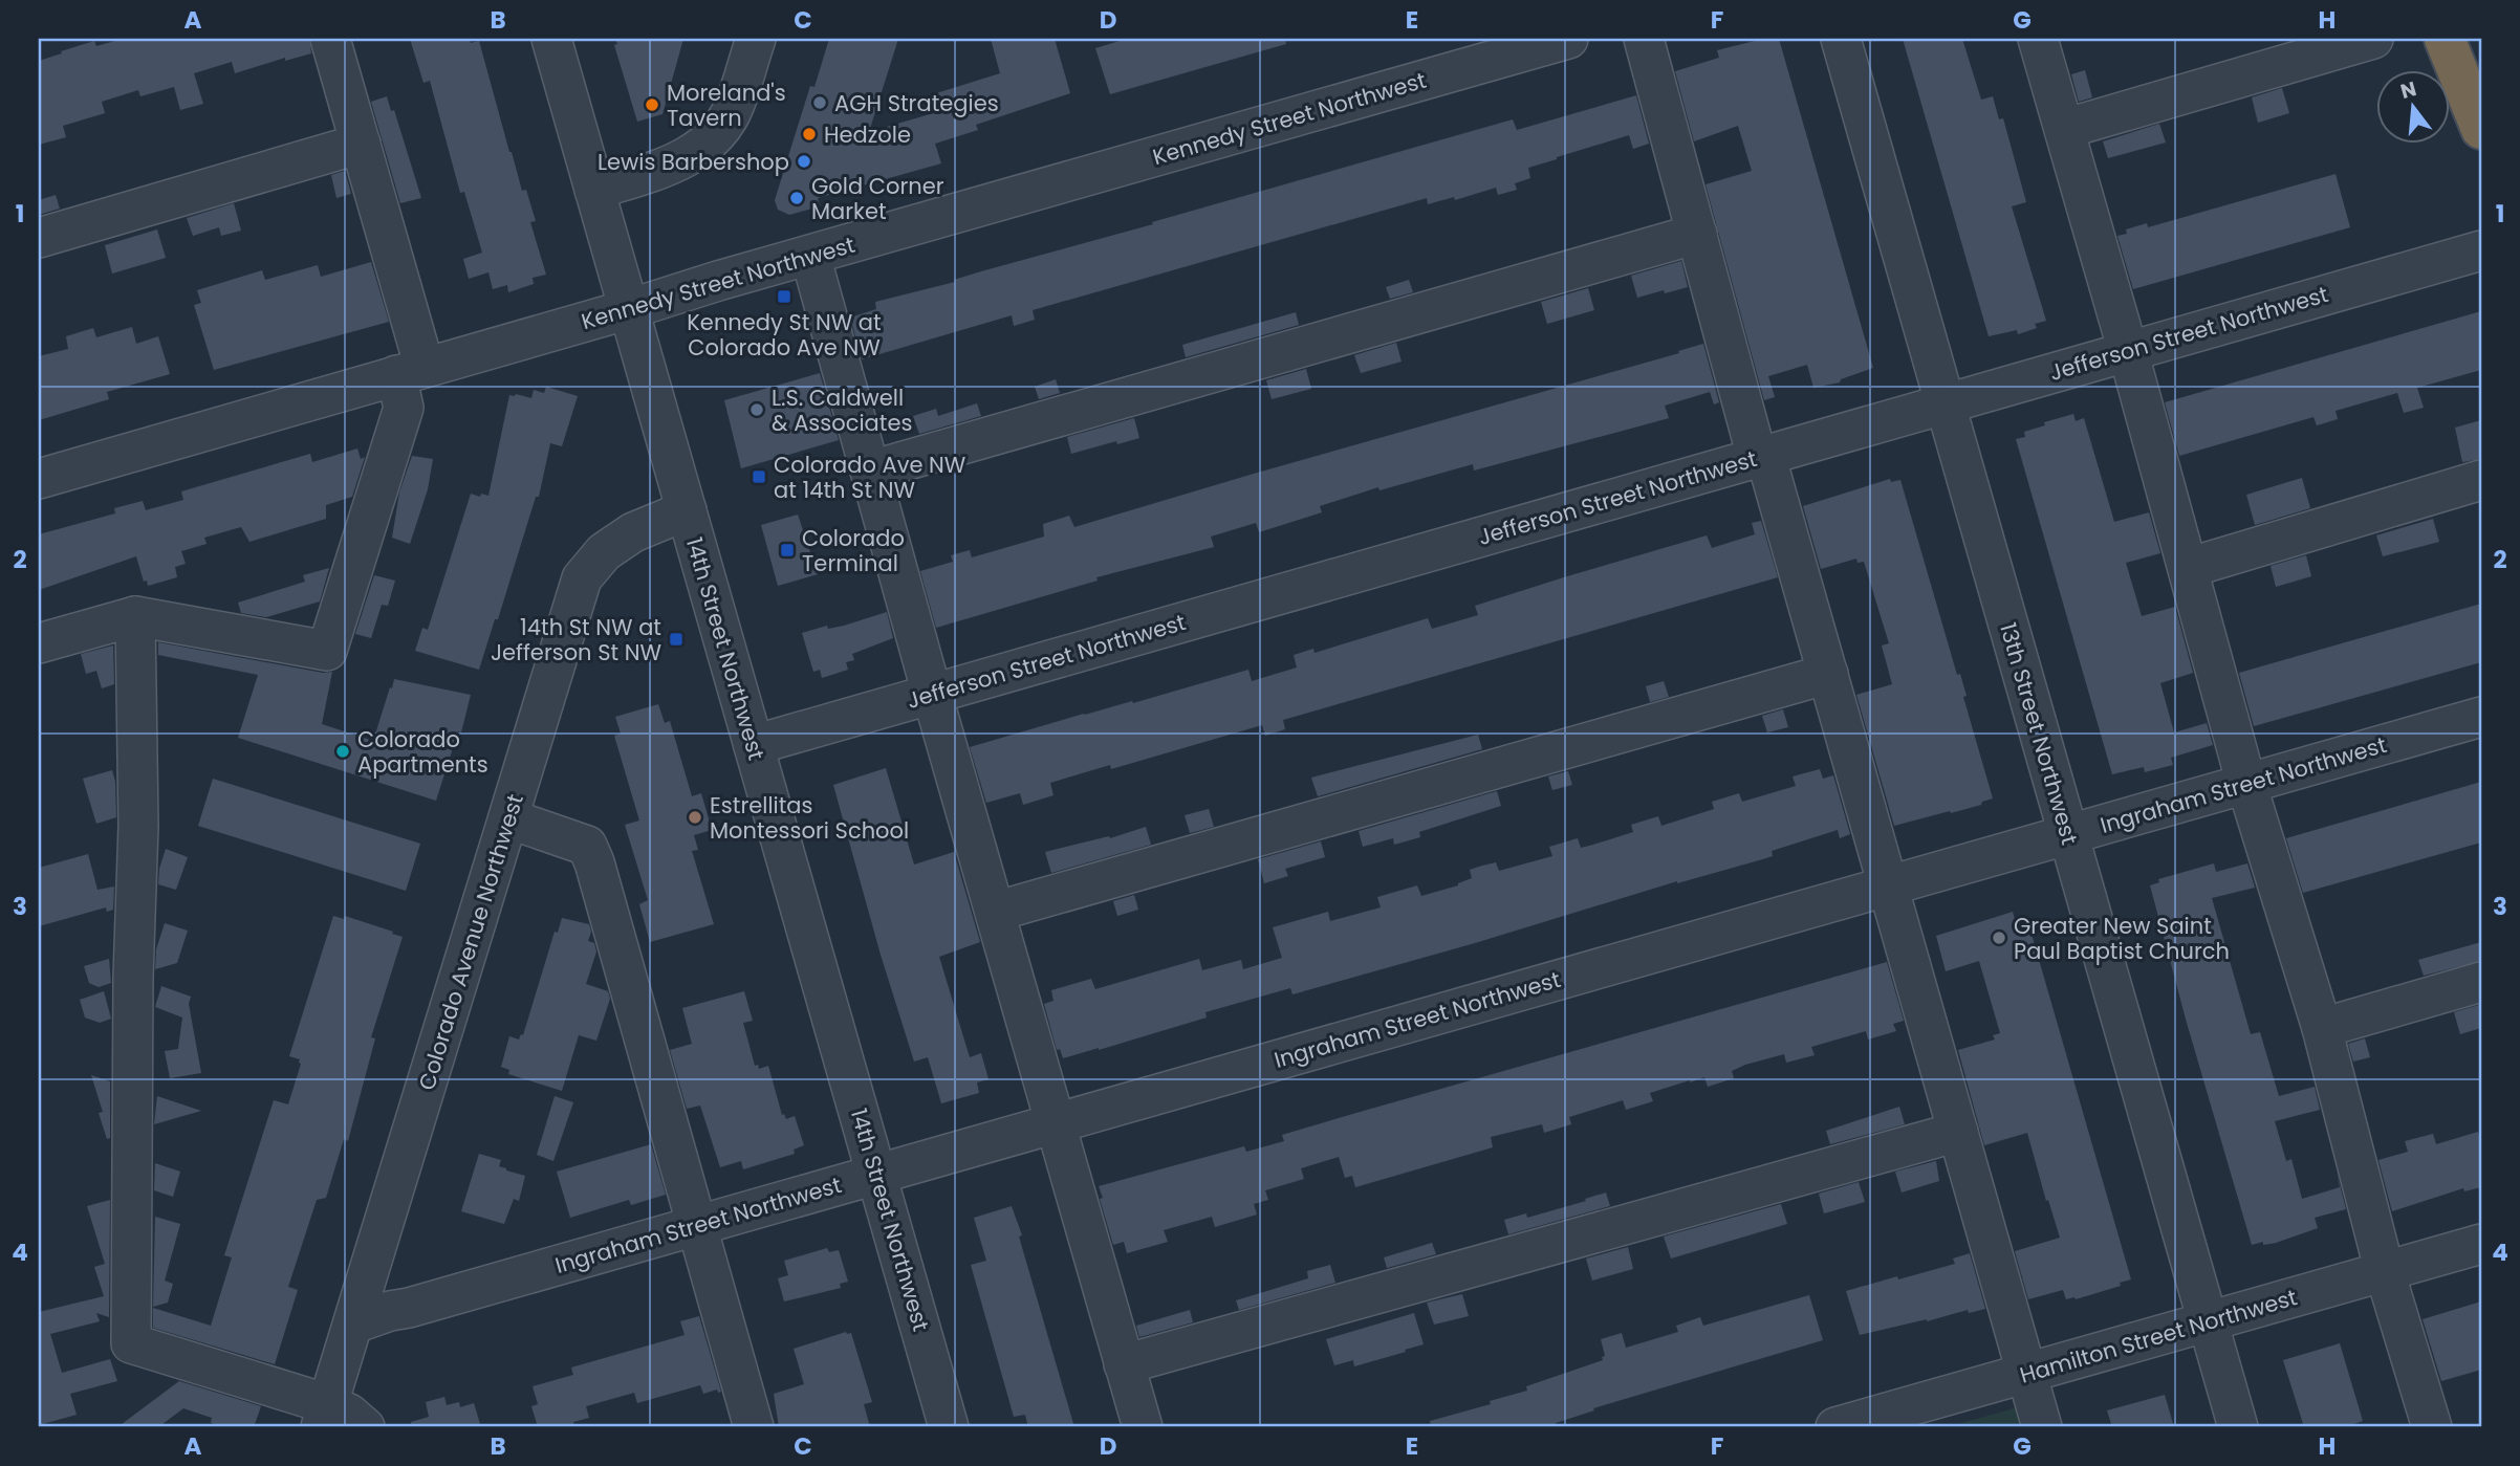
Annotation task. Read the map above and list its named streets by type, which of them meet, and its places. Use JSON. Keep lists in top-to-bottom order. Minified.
{"streets":{"street":["Kennedy Street Northwest","Jefferson Street Northwest","14th Street Northwest","13th Street Northwest","Ingraham Street Northwest","Colorado Avenue Northwest","Hamilton Street Northwest"]},"crossings":[["Kennedy Street Northwest","14th Street Northwest"],["Jefferson Street Northwest","14th Street Northwest"],["Jefferson Street Northwest","13th Street Northwest"],["14th Street Northwest","Ingraham Street Northwest"],["14th Street Northwest","Colorado Avenue Northwest"],["13th Street Northwest","Ingraham Street Northwest"],["13th Street Northwest","Hamilton Street Northwest"],["Ingraham Street Northwest","Colorado Avenue Northwest"]],"places":{"other":["AGH Strategies","Moreland's Tavern","Hedzole","Lewis Barbershop","Gold Corner Market","L.S. Caldwell & Associates","Colorado Apartments","Estrellitas Montessori School","Greater New Saint Paul Baptist Church"],"transit":["Kennedy St NW at Colorado Ave NW","Colorado Ave NW at 14th St NW","Colorado Terminal","14th St NW at Jefferson St NW"]},"north":"top","grid":{"columns":["A","B","C","D","E","F","G","H"],"rows":["1","2","3","4"]}}
